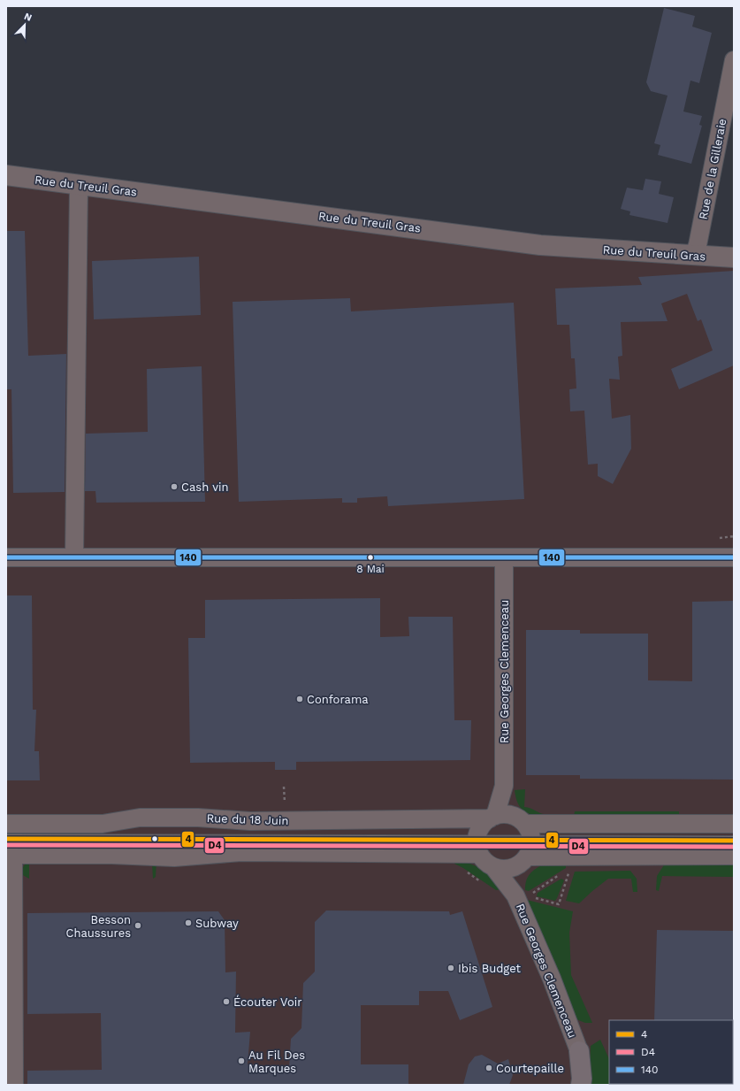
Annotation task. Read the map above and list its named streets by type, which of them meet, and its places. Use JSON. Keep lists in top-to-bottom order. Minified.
{"streets":{"street":["Rue de la Gilleraie","Rue du Treuil Gras","Rue Georges Clemenceau","Rue du 18 Juin"]},"crossings":[["Rue de la Gilleraie","Rue du Treuil Gras"]],"places":["Cash vin","8 Mai","Conforama","Subway","Besson Chaussures","Ibis Budget","Écouter Voir","Au Fil Des Marques","Courtepaille"],"lines":["transit line 140","transit line 4","transit line D4"],"legend":["4","D4","140"],"north":"top right"}
